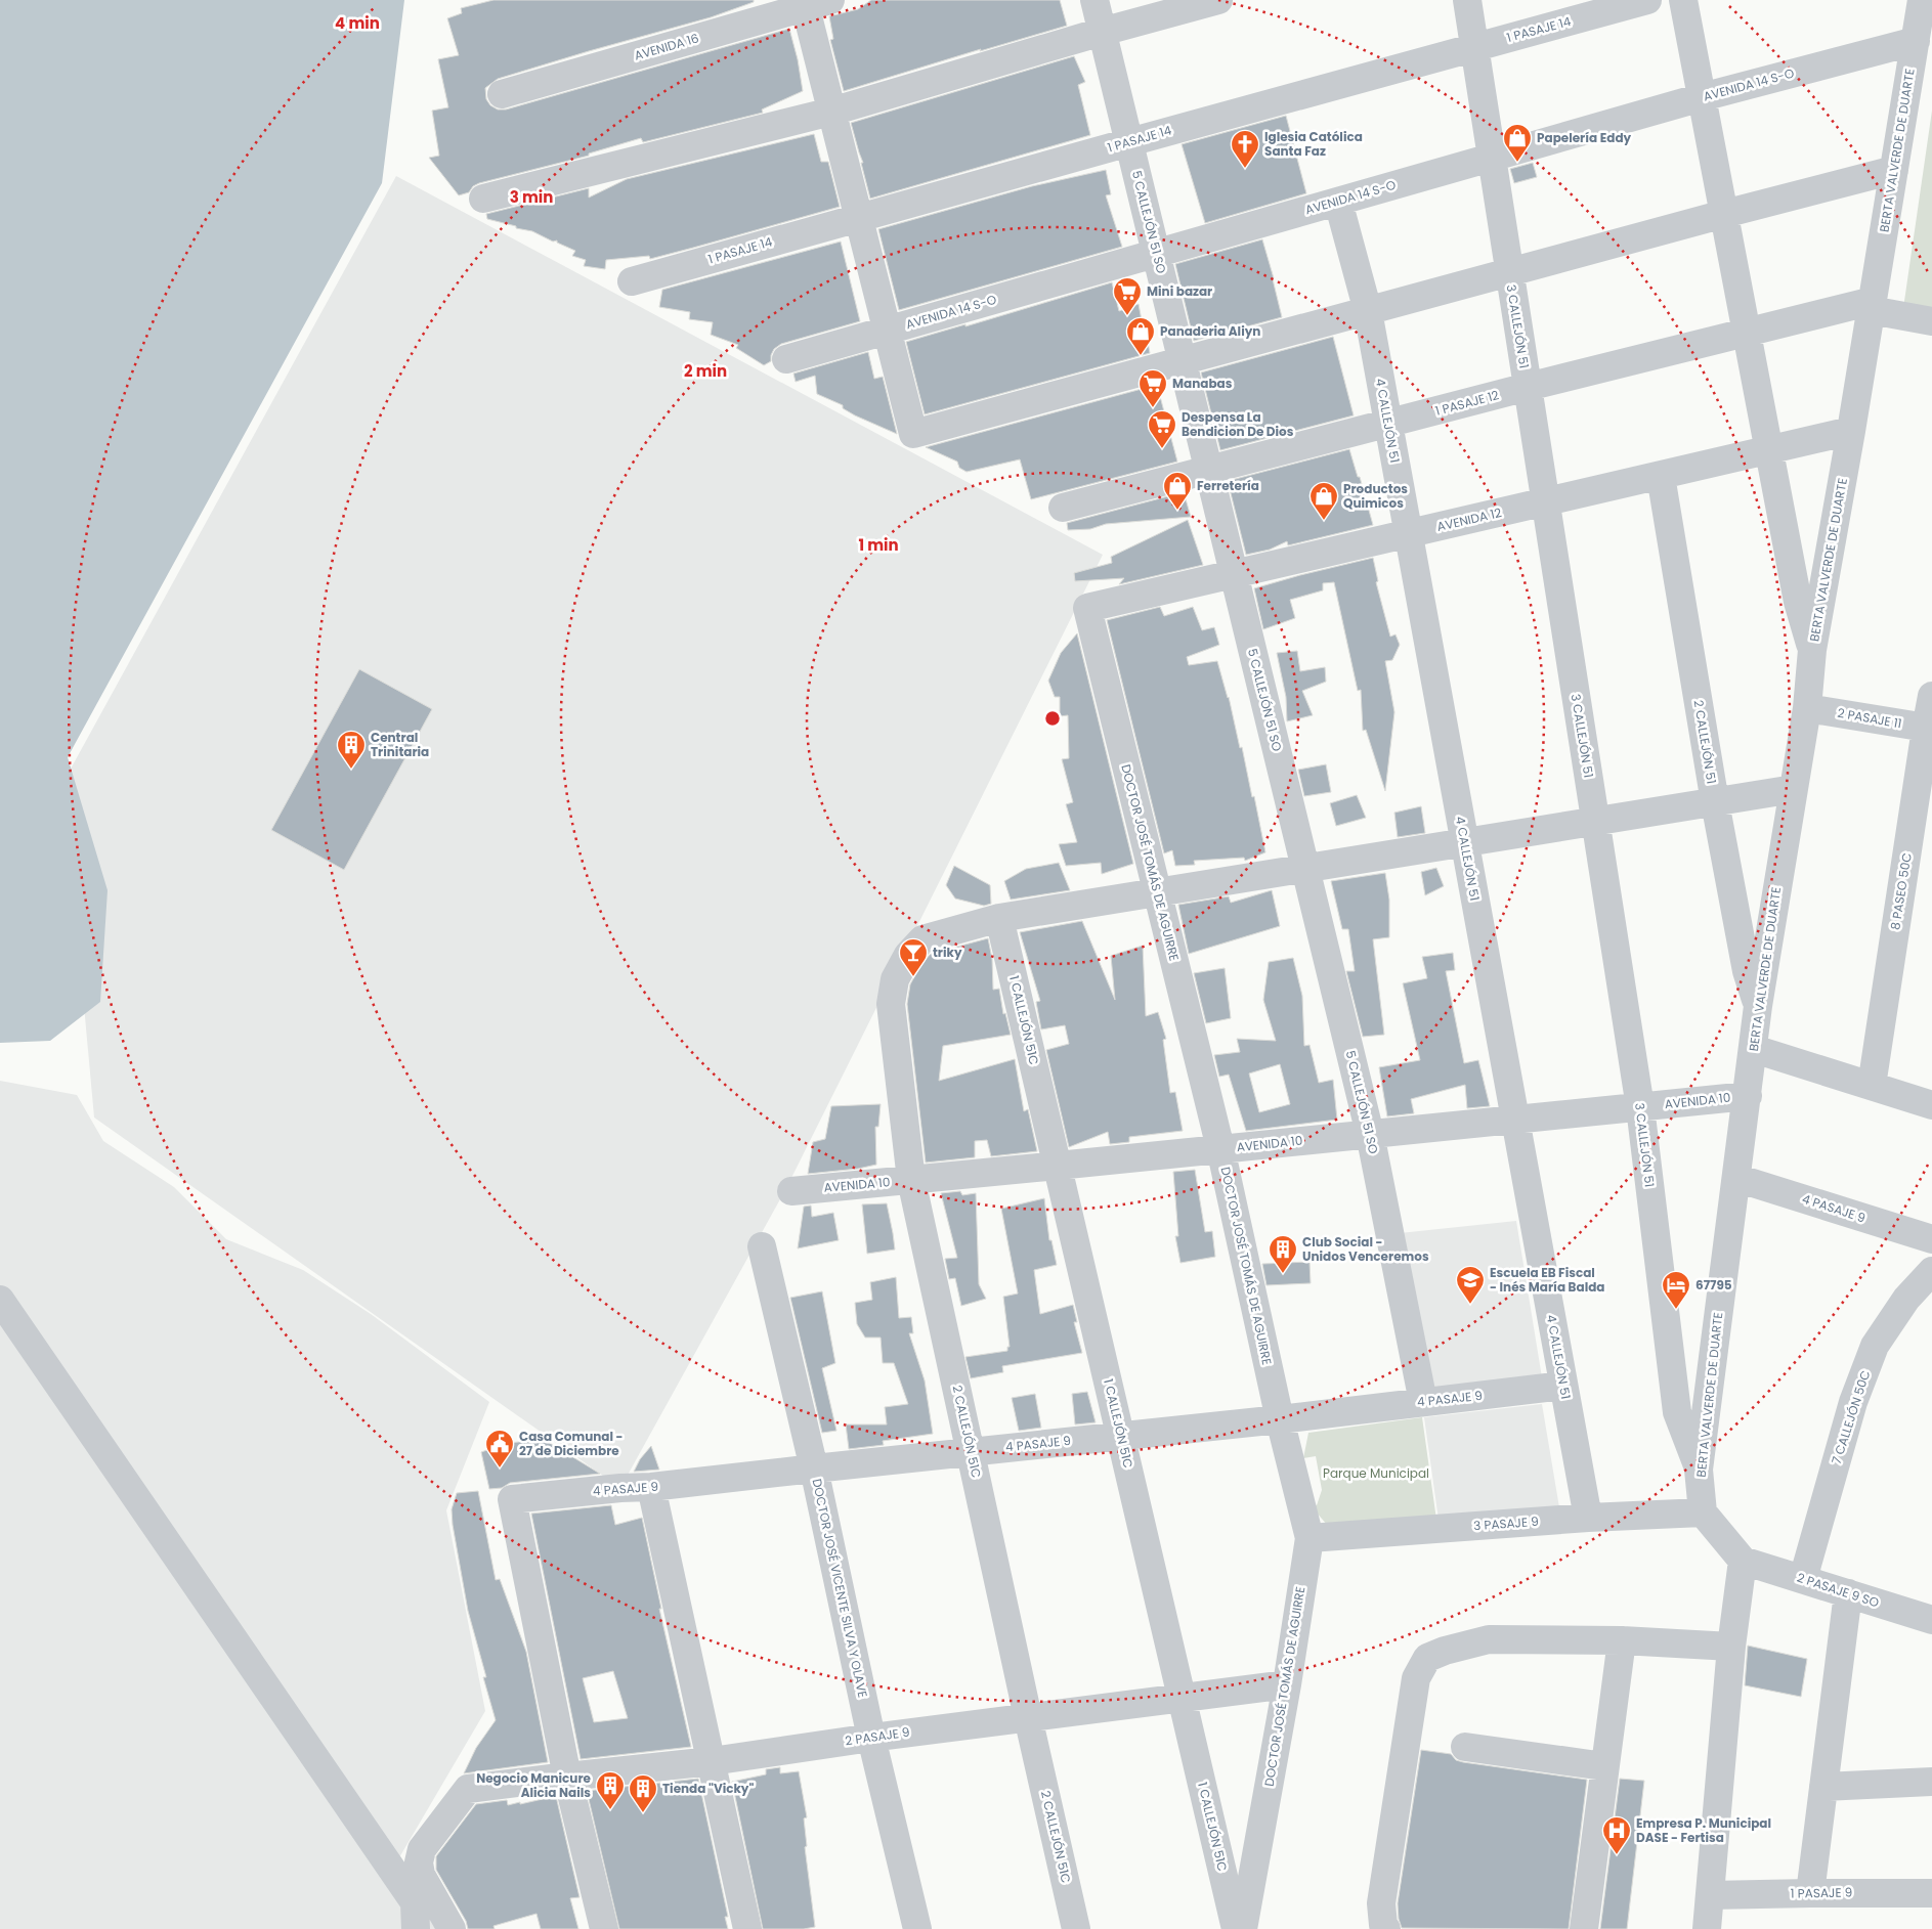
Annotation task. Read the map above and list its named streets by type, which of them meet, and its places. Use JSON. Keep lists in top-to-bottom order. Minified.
{"streets":{"street":["1 PASAJE 14","AVENIDA 16","AVENIDA 14 S-O","BERTA VALVERDE DE DUARTE","5 CALLEJÓN 51 SO","3 CALLEJÓN 51","1 PASAJE 12","4 CALLEJÓN 51","AVENIDA 12","2 PASAJE 11","2 CALLEJÓN 51","DOCTOR JOSÉ TOMÁS DE AGUIRRE","8 PASEO 50C","1 CALLEJÓN 51C","AVENIDA 10","4 PASAJE 9","7 CALLEJÓN 50C","2 CALLEJÓN 51C","3 PASAJE 9","DOCTOR JOSÉ VICENTE SILVA Y OLAVE","2 PASAJE 9 SO","2 PASAJE 9","1 PASAJE 9"]},"crossings":[["1 PASAJE 14","5 CALLEJÓN 51 SO"],["1 PASAJE 14","3 CALLEJÓN 51"],["AVENIDA 14 S-O","BERTA VALVERDE DE DUARTE"],["AVENIDA 14 S-O","5 CALLEJÓN 51 SO"],["AVENIDA 14 S-O","3 CALLEJÓN 51"],["AVENIDA 14 S-O","4 CALLEJÓN 51"],["BERTA VALVERDE DE DUARTE","3 CALLEJÓN 51"],["BERTA VALVERDE DE DUARTE","1 PASAJE 12"],["BERTA VALVERDE DE DUARTE","AVENIDA 12"],["BERTA VALVERDE DE DUARTE","2 PASAJE 11"],["BERTA VALVERDE DE DUARTE","2 CALLEJÓN 51"],["BERTA VALVERDE DE DUARTE","AVENIDA 10"],["BERTA VALVERDE DE DUARTE","4 PASAJE 9"],["BERTA VALVERDE DE DUARTE","3 PASAJE 9"],["5 CALLEJÓN 51 SO","1 PASAJE 12"],["5 CALLEJÓN 51 SO","AVENIDA 12"],["5 CALLEJÓN 51 SO","AVENIDA 10"],["5 CALLEJÓN 51 SO","4 PASAJE 9"],["3 CALLEJÓN 51","1 PASAJE 12"],["3 CALLEJÓN 51","AVENIDA 12"],["3 CALLEJÓN 51","AVENIDA 10"],["1 PASAJE 12","4 CALLEJÓN 51"],["4 CALLEJÓN 51","AVENIDA 12"],["4 CALLEJÓN 51","AVENIDA 10"],["4 CALLEJÓN 51","4 PASAJE 9"],["4 CALLEJÓN 51","3 PASAJE 9"],["AVENIDA 12","2 CALLEJÓN 51"],["AVENIDA 12","DOCTOR JOSÉ TOMÁS DE AGUIRRE"],["2 PASAJE 11","8 PASEO 50C"],["DOCTOR JOSÉ TOMÁS DE AGUIRRE","AVENIDA 10"],["DOCTOR JOSÉ TOMÁS DE AGUIRRE","4 PASAJE 9"],["DOCTOR JOSÉ TOMÁS DE AGUIRRE","3 PASAJE 9"],["DOCTOR JOSÉ TOMÁS DE AGUIRRE","2 PASAJE 9"],["1 CALLEJÓN 51C","AVENIDA 10"],["1 CALLEJÓN 51C","4 PASAJE 9"],["1 CALLEJÓN 51C","2 CALLEJÓN 51C"],["1 CALLEJÓN 51C","2 PASAJE 9"],["AVENIDA 10","2 CALLEJÓN 51C"],["4 PASAJE 9","2 CALLEJÓN 51C"],["4 PASAJE 9","DOCTOR JOSÉ VICENTE SILVA Y OLAVE"],["4 PASAJE 9","2 PASAJE 9"],["7 CALLEJÓN 50C","2 PASAJE 9 SO"],["2 CALLEJÓN 51C","2 PASAJE 9"],["DOCTOR JOSÉ VICENTE SILVA Y OLAVE","2 PASAJE 9"]],"parks":["Parque Municipal"],"places":{"shop":["Papelería Eddy","Panaderia Aliyn","Ferretería","Productos Quimicos"],"church":["Iglesia Católica Santa Faz"],"supermarket":["Mini bazar","Manabas","Despensa La Bendicion De Dios"],"building":["Central Trinitaria","Club Social - Unidos Venceremos","Negocio Manicure Alicia Nails","Tienda \"Vicky\""],"bar":["triky"],"school or university":["Escuela EB Fiscal - Inés María Balda"],"hotel":["67795"],"public building":["Casa Comunal - 27 de Diciembre"],"hospital":["Empresa P. Municipal DASE - Fertisa"]},"rings":["4 min","3 min","2 min","1 min"]}
